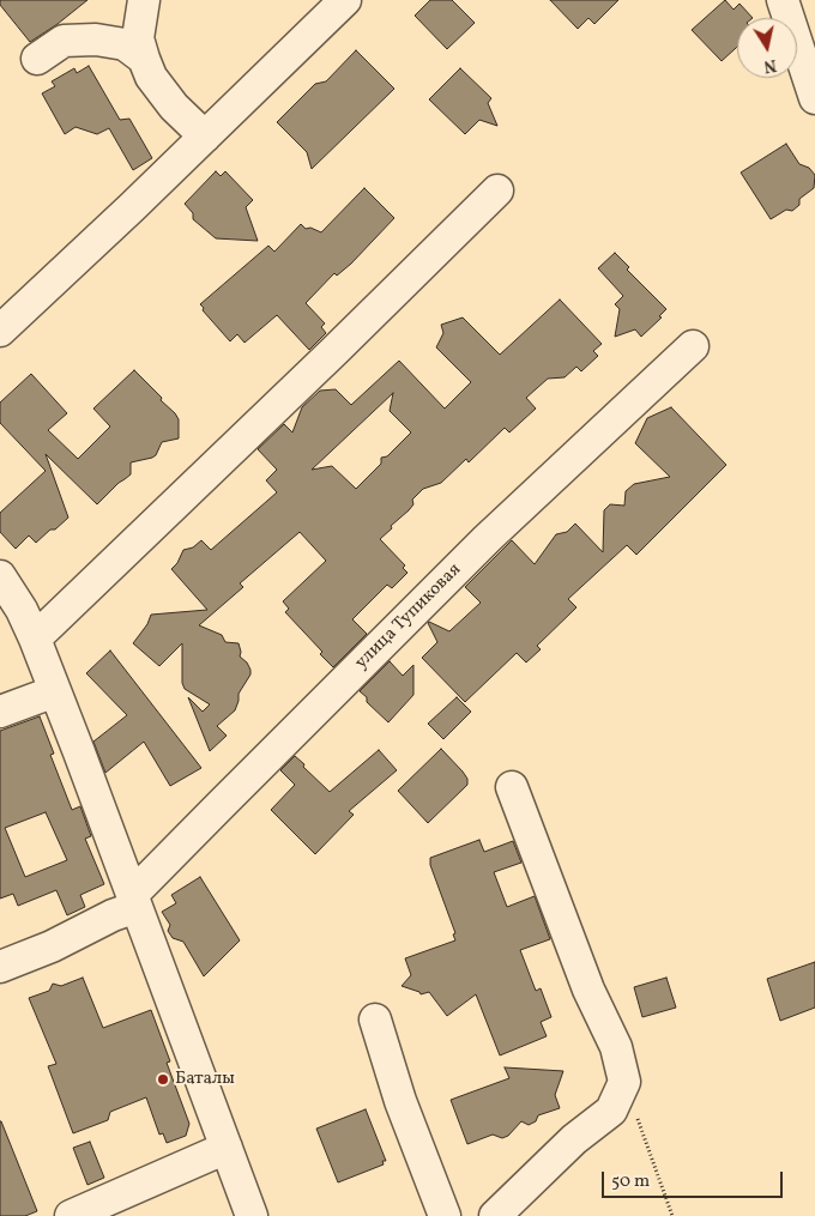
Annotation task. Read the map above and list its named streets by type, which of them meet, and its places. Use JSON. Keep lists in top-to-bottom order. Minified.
{"streets":{"street":["улица Тупиковая"]},"places":["Баталы"],"scale_bar":"50 m","north":"bottom"}
